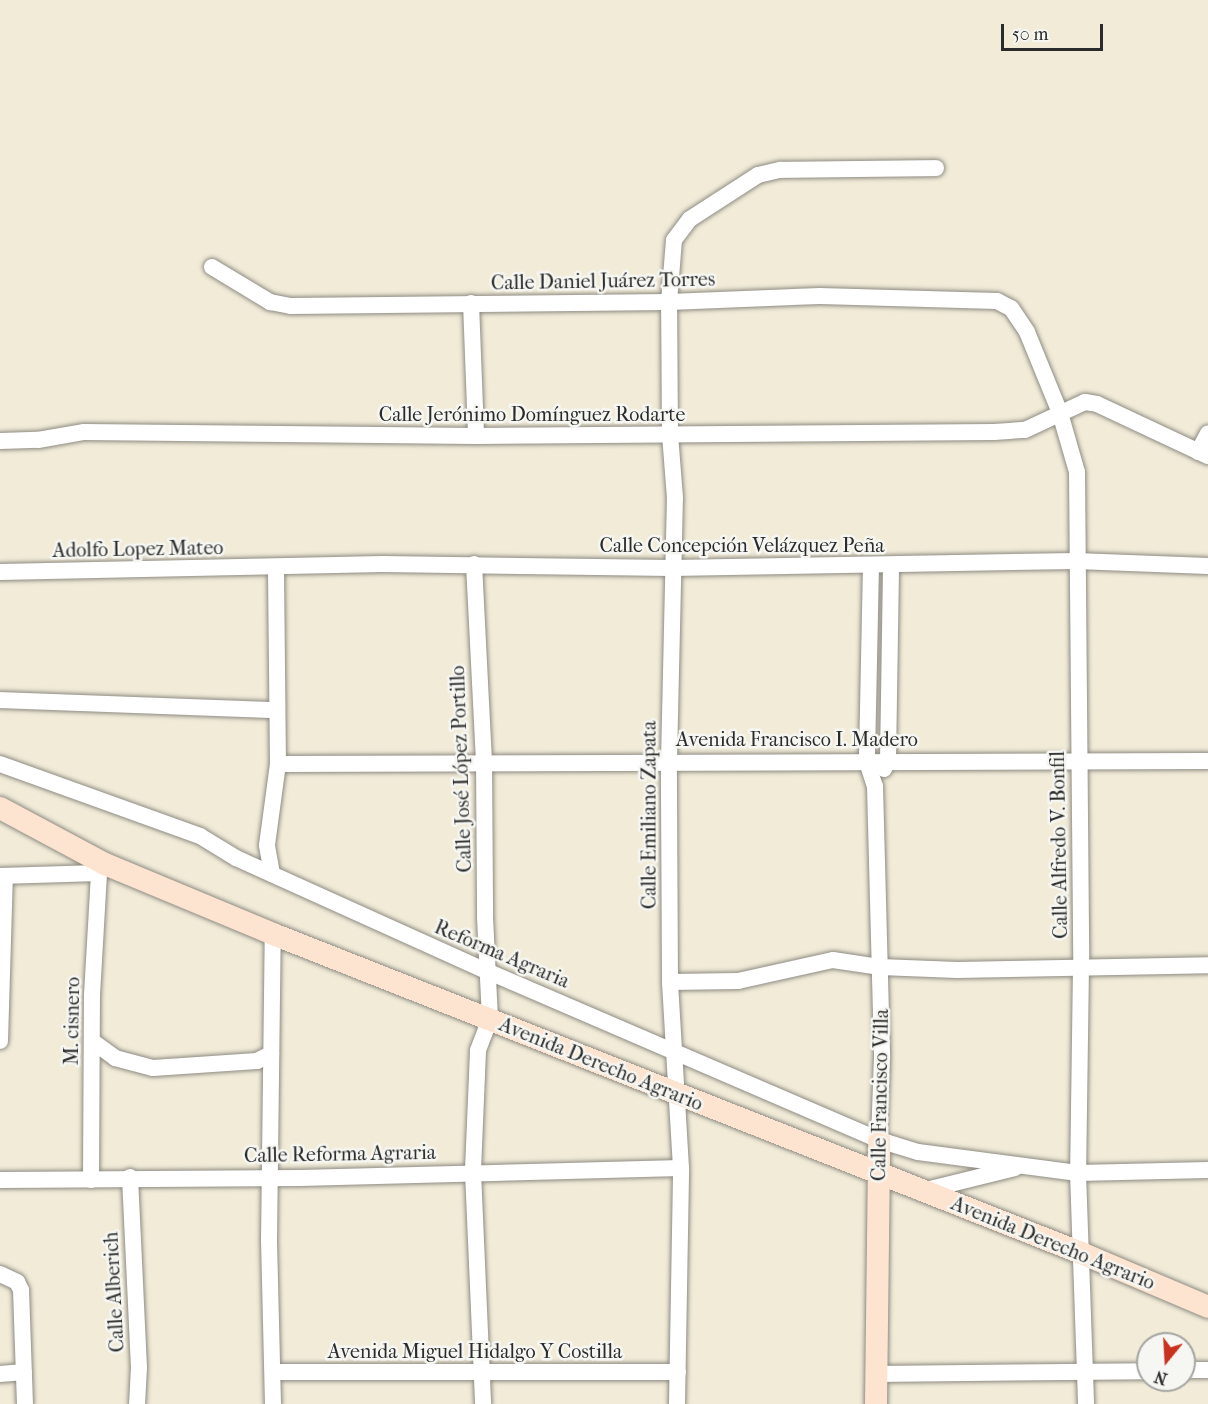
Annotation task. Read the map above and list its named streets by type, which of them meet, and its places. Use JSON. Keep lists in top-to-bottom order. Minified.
{"streets":{"street":["Calle Daniel Juárez Torres","Calle Jerónimo Domínguez Rodarte","Calle Concepción Velázquez Peña","Adolfo Lopez Mateo","Avenida Francisco I. Madero","Calle José López Portillo","Calle Emiliano Zapata","Calle Alfredo V. Bonfil","Reforma Agraria","M. cisnero","Avenida Derecho Agrario","Calle Francisco Villa","Calle Reforma Agraria","Calle Alberich","Avenida Miguel Hidalgo Y Costilla"]},"crossings":[["Calle Daniel Juárez Torres","Calle Emiliano Zapata"],["Calle Daniel Juárez Torres","Calle Alfredo V. Bonfil"],["Calle Jerónimo Domínguez Rodarte","Calle Emiliano Zapata"],["Calle Jerónimo Domínguez Rodarte","Calle Alfredo V. Bonfil"],["Calle Concepción Velázquez Peña","Adolfo Lopez Mateo"],["Calle Concepción Velázquez Peña","Calle José López Portillo"],["Calle Concepción Velázquez Peña","Calle Emiliano Zapata"],["Calle Concepción Velázquez Peña","Calle Alfredo V. Bonfil"],["Calle Concepción Velázquez Peña","Calle Francisco Villa"],["Avenida Francisco I. Madero","Calle José López Portillo"],["Avenida Francisco I. Madero","Calle Emiliano Zapata"],["Avenida Francisco I. Madero","Calle Alfredo V. Bonfil"],["Avenida Francisco I. Madero","Calle Francisco Villa"],["Calle José López Portillo","Reforma Agraria"],["Calle José López Portillo","Avenida Derecho Agrario"],["Calle Emiliano Zapata","Reforma Agraria"],["Calle Emiliano Zapata","Avenida Derecho Agrario"],["Calle Emiliano Zapata","Calle Reforma Agraria"],["Calle Emiliano Zapata","Avenida Miguel Hidalgo Y Costilla"],["Calle Alfredo V. Bonfil","Avenida Derecho Agrario"],["Reforma Agraria","Calle Francisco Villa"],["M. cisnero","Avenida Derecho Agrario"],["M. cisnero","Calle Reforma Agraria"],["Avenida Derecho Agrario","Calle Francisco Villa"],["Calle Reforma Agraria","Calle Alberich"]],"scale_bar":"50 m","north":"bottom"}
